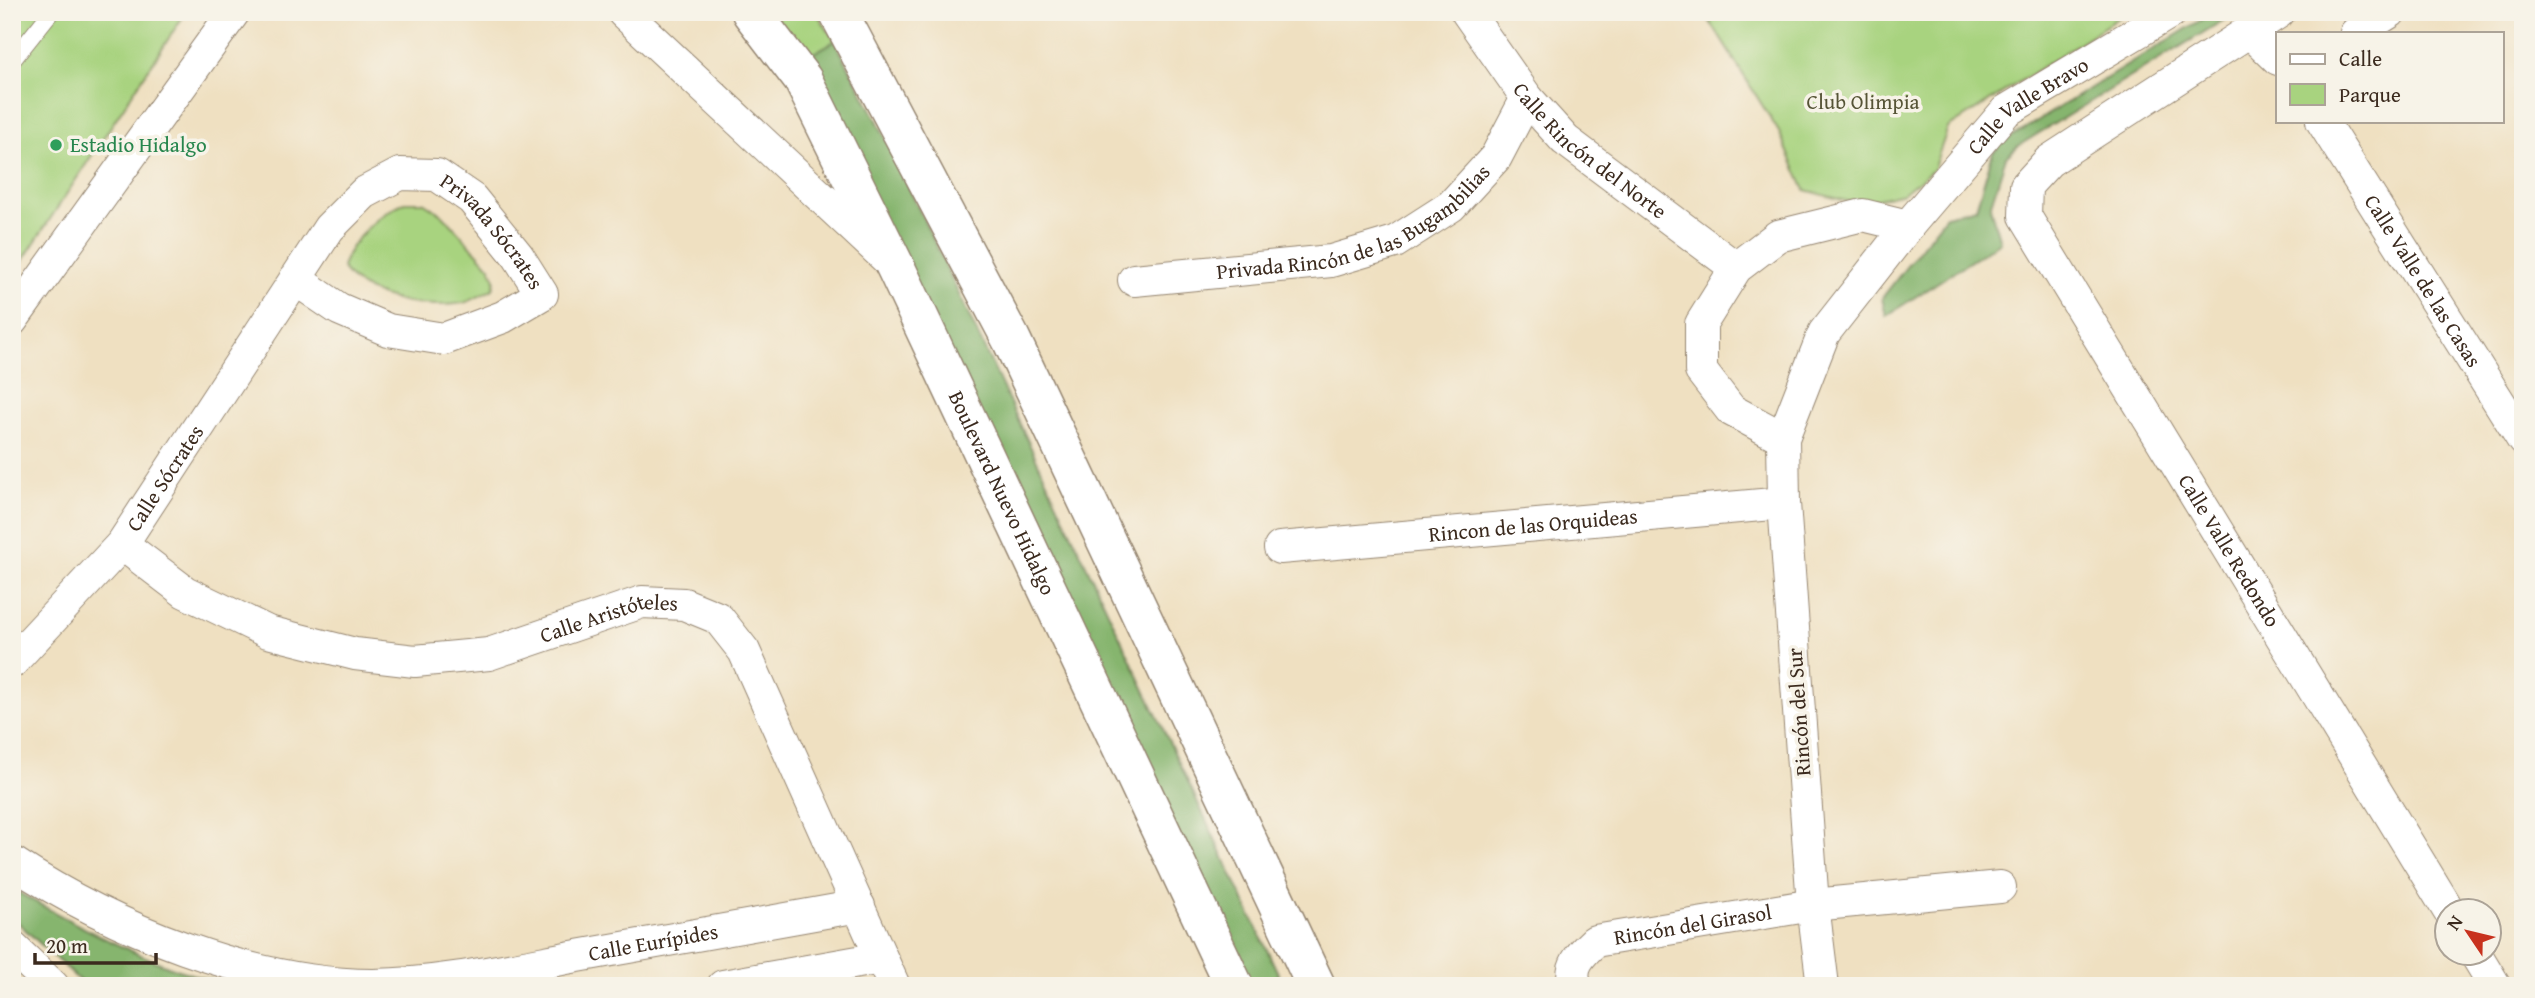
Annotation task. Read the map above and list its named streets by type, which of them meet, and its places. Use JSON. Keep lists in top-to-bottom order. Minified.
{"streets":{"street":["Calle Valle Bravo","Calle Rincón del Norte","Privada Rincón de las Bugambilias","Privada Sócrates","Calle Valle de las Casas","Calle Sócrates","Boulevard Nuevo Hidalgo","Rincon de las Orquideas","Calle Valle Redondo","Calle Aristóteles","Rincón del Sur","Rincón del Girasol","Calle Eurípides"]},"crossings":[["Calle Valle Bravo","Rincón del Sur"],["Calle Rincón del Norte","Privada Rincón de las Bugambilias"],["Privada Sócrates","Calle Sócrates"],["Calle Sócrates","Calle Aristóteles"],["Rincon de las Orquideas","Rincón del Sur"],["Calle Aristóteles","Calle Eurípides"],["Rincón del Sur","Rincón del Girasol"]],"parks":["Club Olimpia"],"places":["Estadio Hidalgo"],"legend":["Calle","Parque"],"scale_bar":"20 m","north":"top left"}
